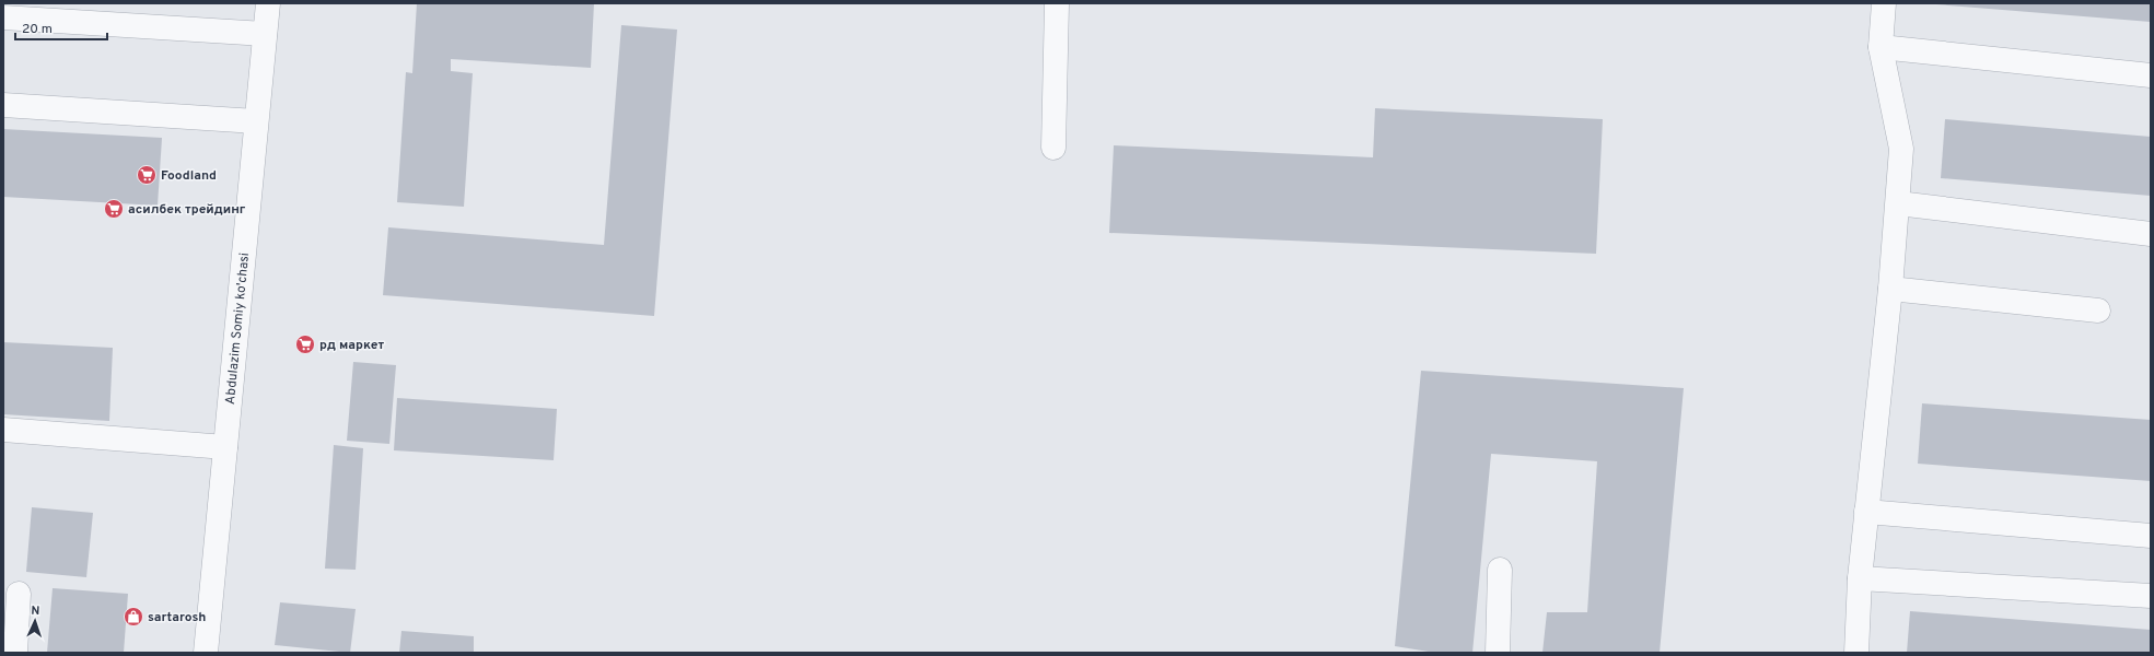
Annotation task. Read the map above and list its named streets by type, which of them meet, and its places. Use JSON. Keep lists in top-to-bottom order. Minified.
{"streets":{"street":["Abdulazim Somiy ko'chasi"]},"places":{"supermarket":["Foodland","асилбек трейдинг","рд маркет"],"shop":["sartarosh"]},"scale_bar":"20 m","north":"top"}
